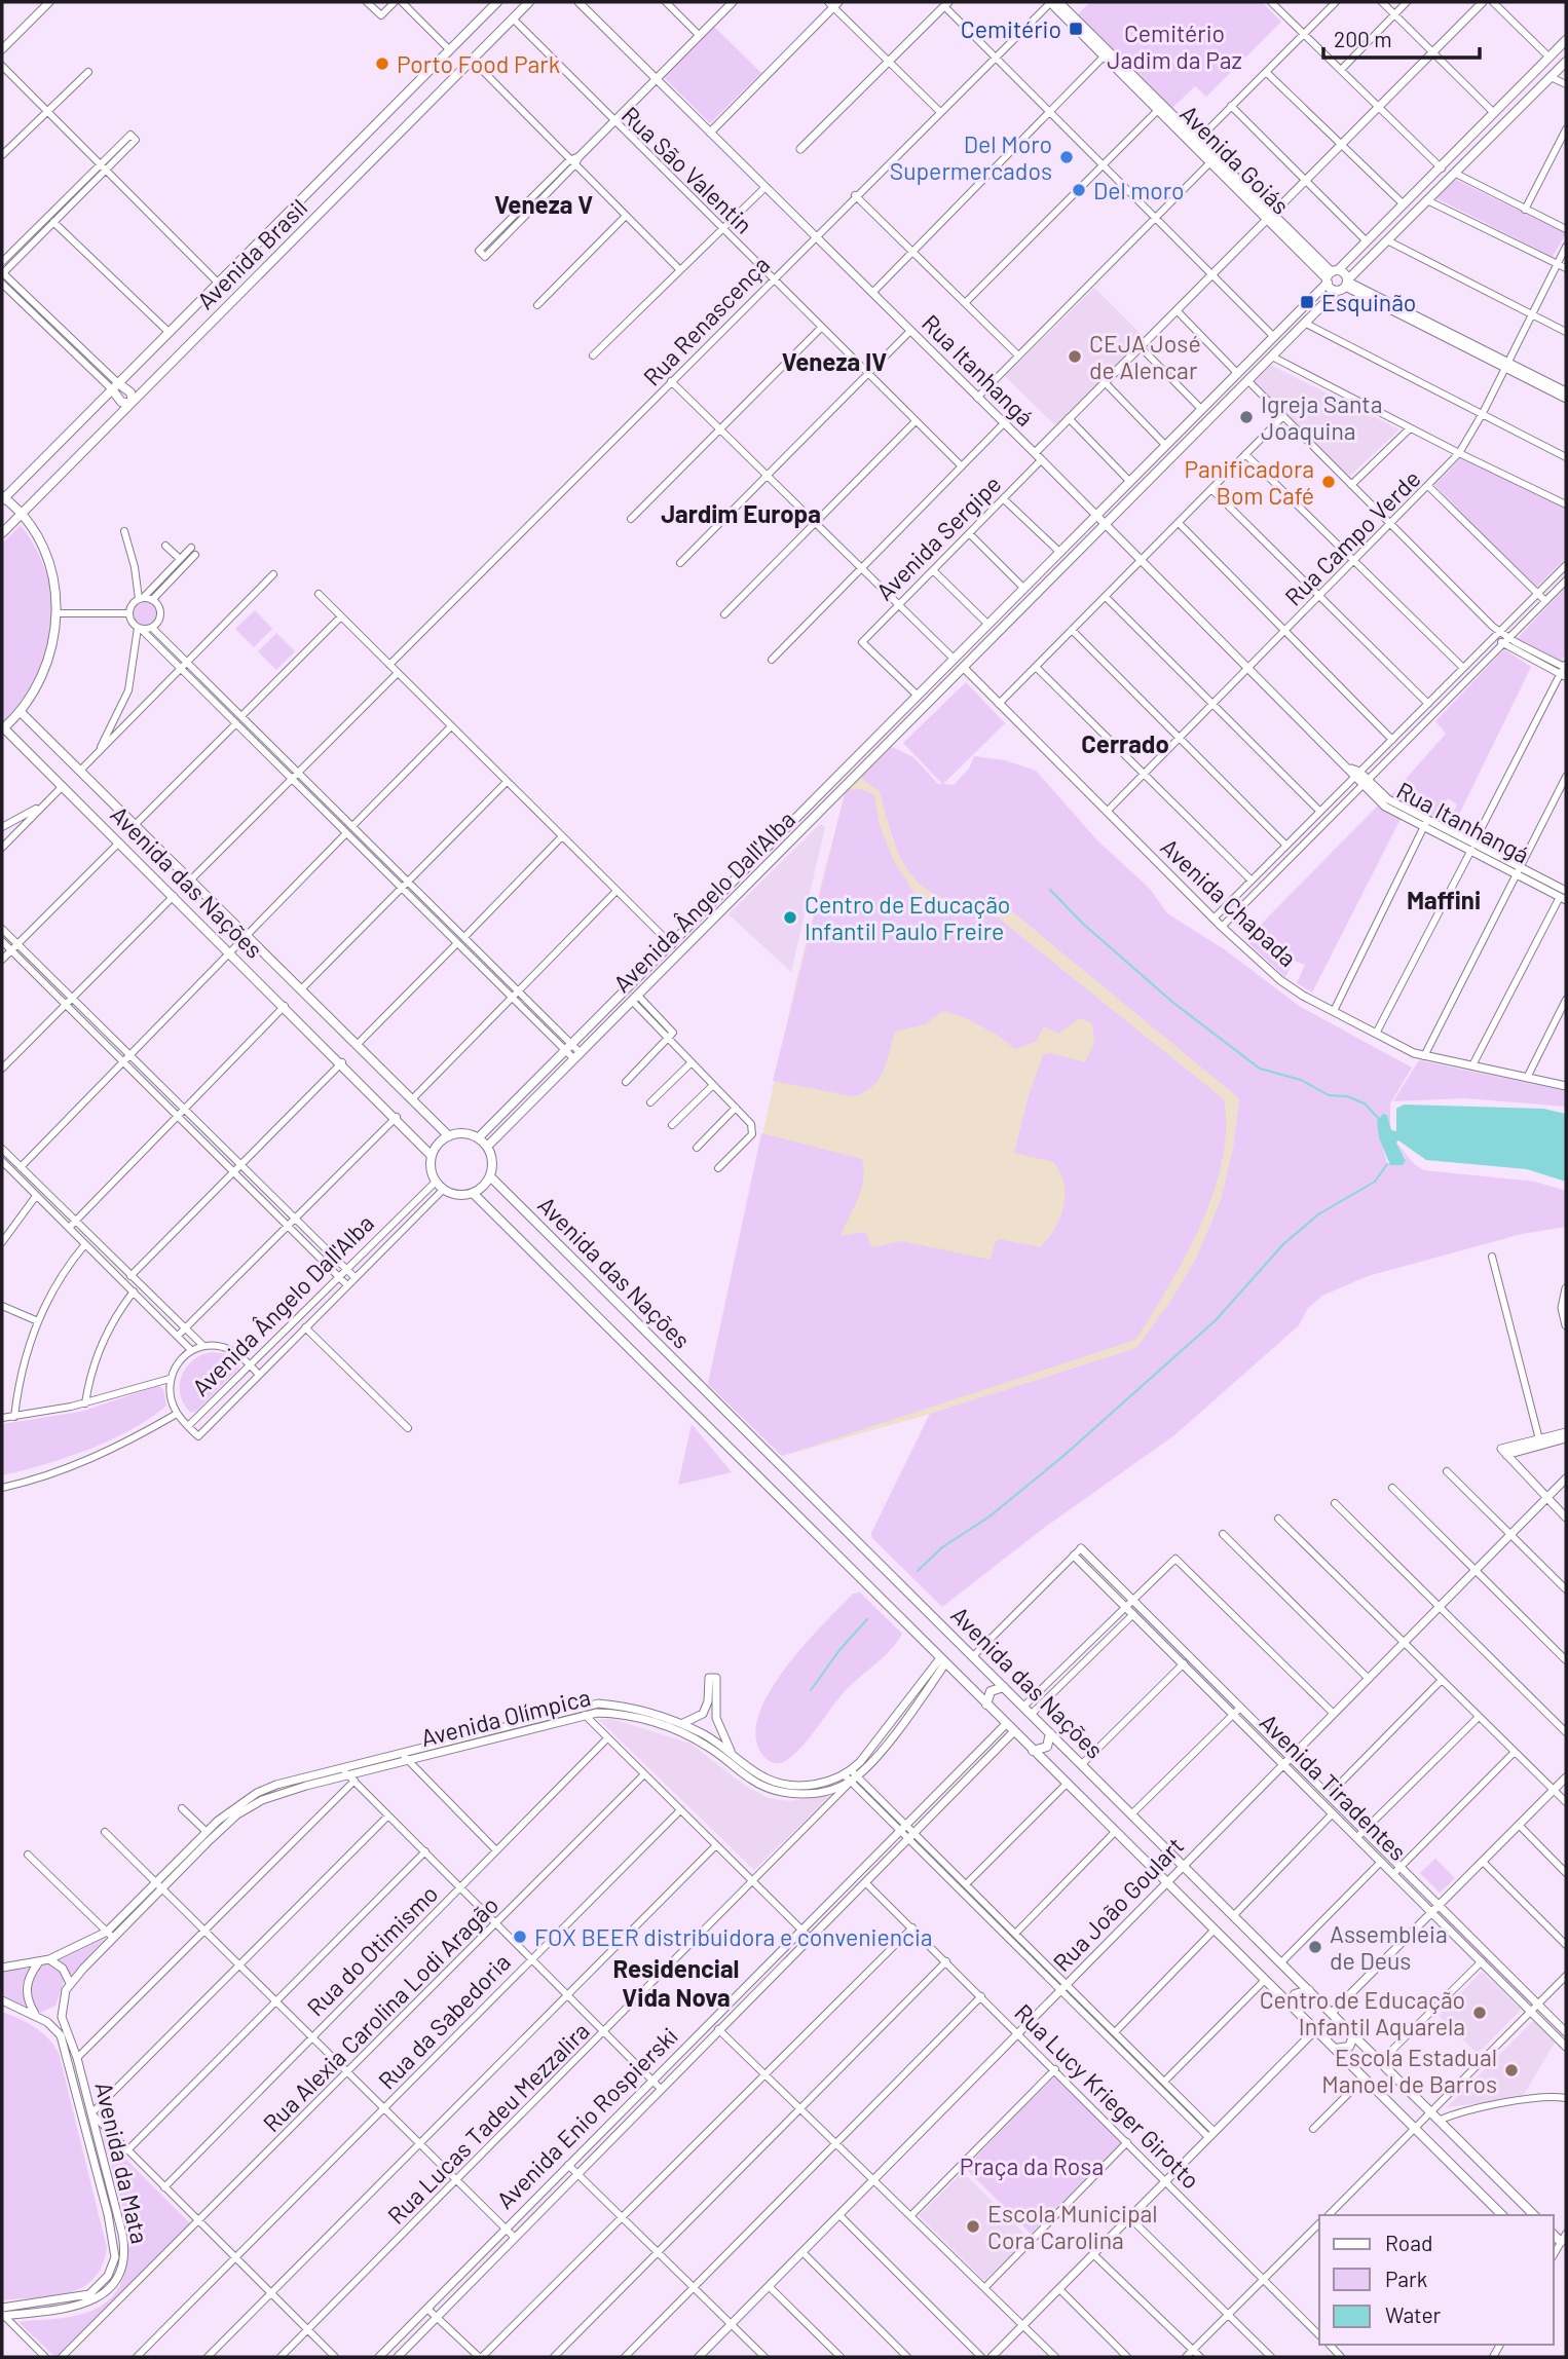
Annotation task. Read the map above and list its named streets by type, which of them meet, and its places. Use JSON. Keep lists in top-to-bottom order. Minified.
{"streets":{"main road":["Avenida Goiás","Avenida Brasil","Avenida das Nações","Avenida Ângelo Dall'Alba"],"street":["Rua São Valentin","Rua Renascença","Rua Itanhangá","Avenida Sergipe","Rua Campo Verde","Avenida Chapada","Avenida Olímpica","Avenida Tiradentes","Rua João Goulart","Rua do Otimismo","Rua Alexia Carolina Lodi Aragão","Rua da Sabedoria","Rua Lucy Krieger Girotto","Avenida Enio Rospierski","Rua Lucas Tadeu Mezzalira","Avenida da Mata"]},"crossings":[["Avenida Goiás","Rua Renascença"],["Rua São Valentin","Avenida Brasil"],["Rua São Valentin","Rua Renascença"],["Rua Renascença","Rua Itanhangá"],["Rua Itanhangá","Avenida Sergipe"],["Rua Itanhangá","Rua Campo Verde"],["Rua Itanhangá","Avenida Ângelo Dall'Alba"],["Avenida Sergipe","Avenida Ângelo Dall'Alba"],["Rua Campo Verde","Avenida Chapada"],["Avenida das Nações","Avenida Ângelo Dall'Alba"],["Avenida das Nações","Avenida Olímpica"],["Avenida das Nações","Rua João Goulart"],["Avenida das Nações","Avenida Enio Rospierski"],["Avenida Ângelo Dall'Alba","Avenida Chapada"],["Avenida Olímpica","Rua Lucas Tadeu Mezzalira"],["Avenida Olímpica","Avenida da Mata"],["Avenida Tiradentes","Rua João Goulart"],["Rua João Goulart","Rua Lucy Krieger Girotto"],["Rua Lucy Krieger Girotto","Avenida Enio Rospierski"]],"districts":["Veneza V","Veneza IV","Jardim Europa","Cerrado","Maffini","Residencial Vida Nova"],"parks":["Cemitério Jadim da Paz","Praça da Rosa"],"places":{"transit":["Cemitério","Esquinão"],"other":["Porto Food Park","Del Moro Supermercados","Del moro","CEJA José de Alencar","Igreja Santa Joaquina","Panificadora Bom Café","Centro de Educação Infantil Paulo Freire","FOX BEER distribuidora e conveniencia","Assembleia de Deus","Centro de Educação Infantil Aquarela","Escola Estadual Manoel de Barros","Escola Municipal Cora Carolina"]},"legend":["Road","Park","Water"],"scale_bar":"200 m"}
